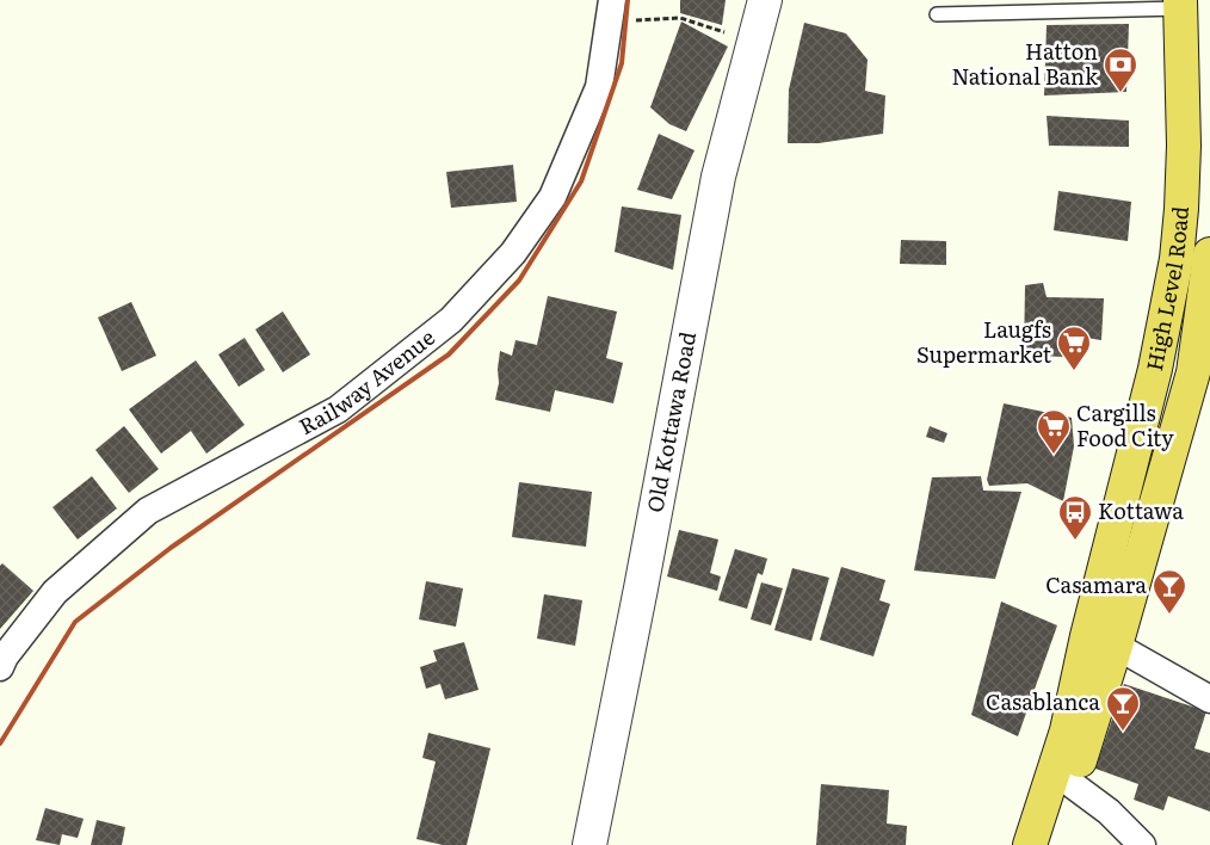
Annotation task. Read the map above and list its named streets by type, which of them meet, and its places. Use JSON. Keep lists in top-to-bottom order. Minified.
{"streets":{"highway":["High Level Road"],"street":["Railway Avenue","Old Kottawa Road"]},"places":{"bank":["Hatton National Bank"],"supermarket":["Laugfs Supermarket","Cargills Food City"],"bus stop":["Kottawa"],"bar":["Casamara","Casablanca"]}}
